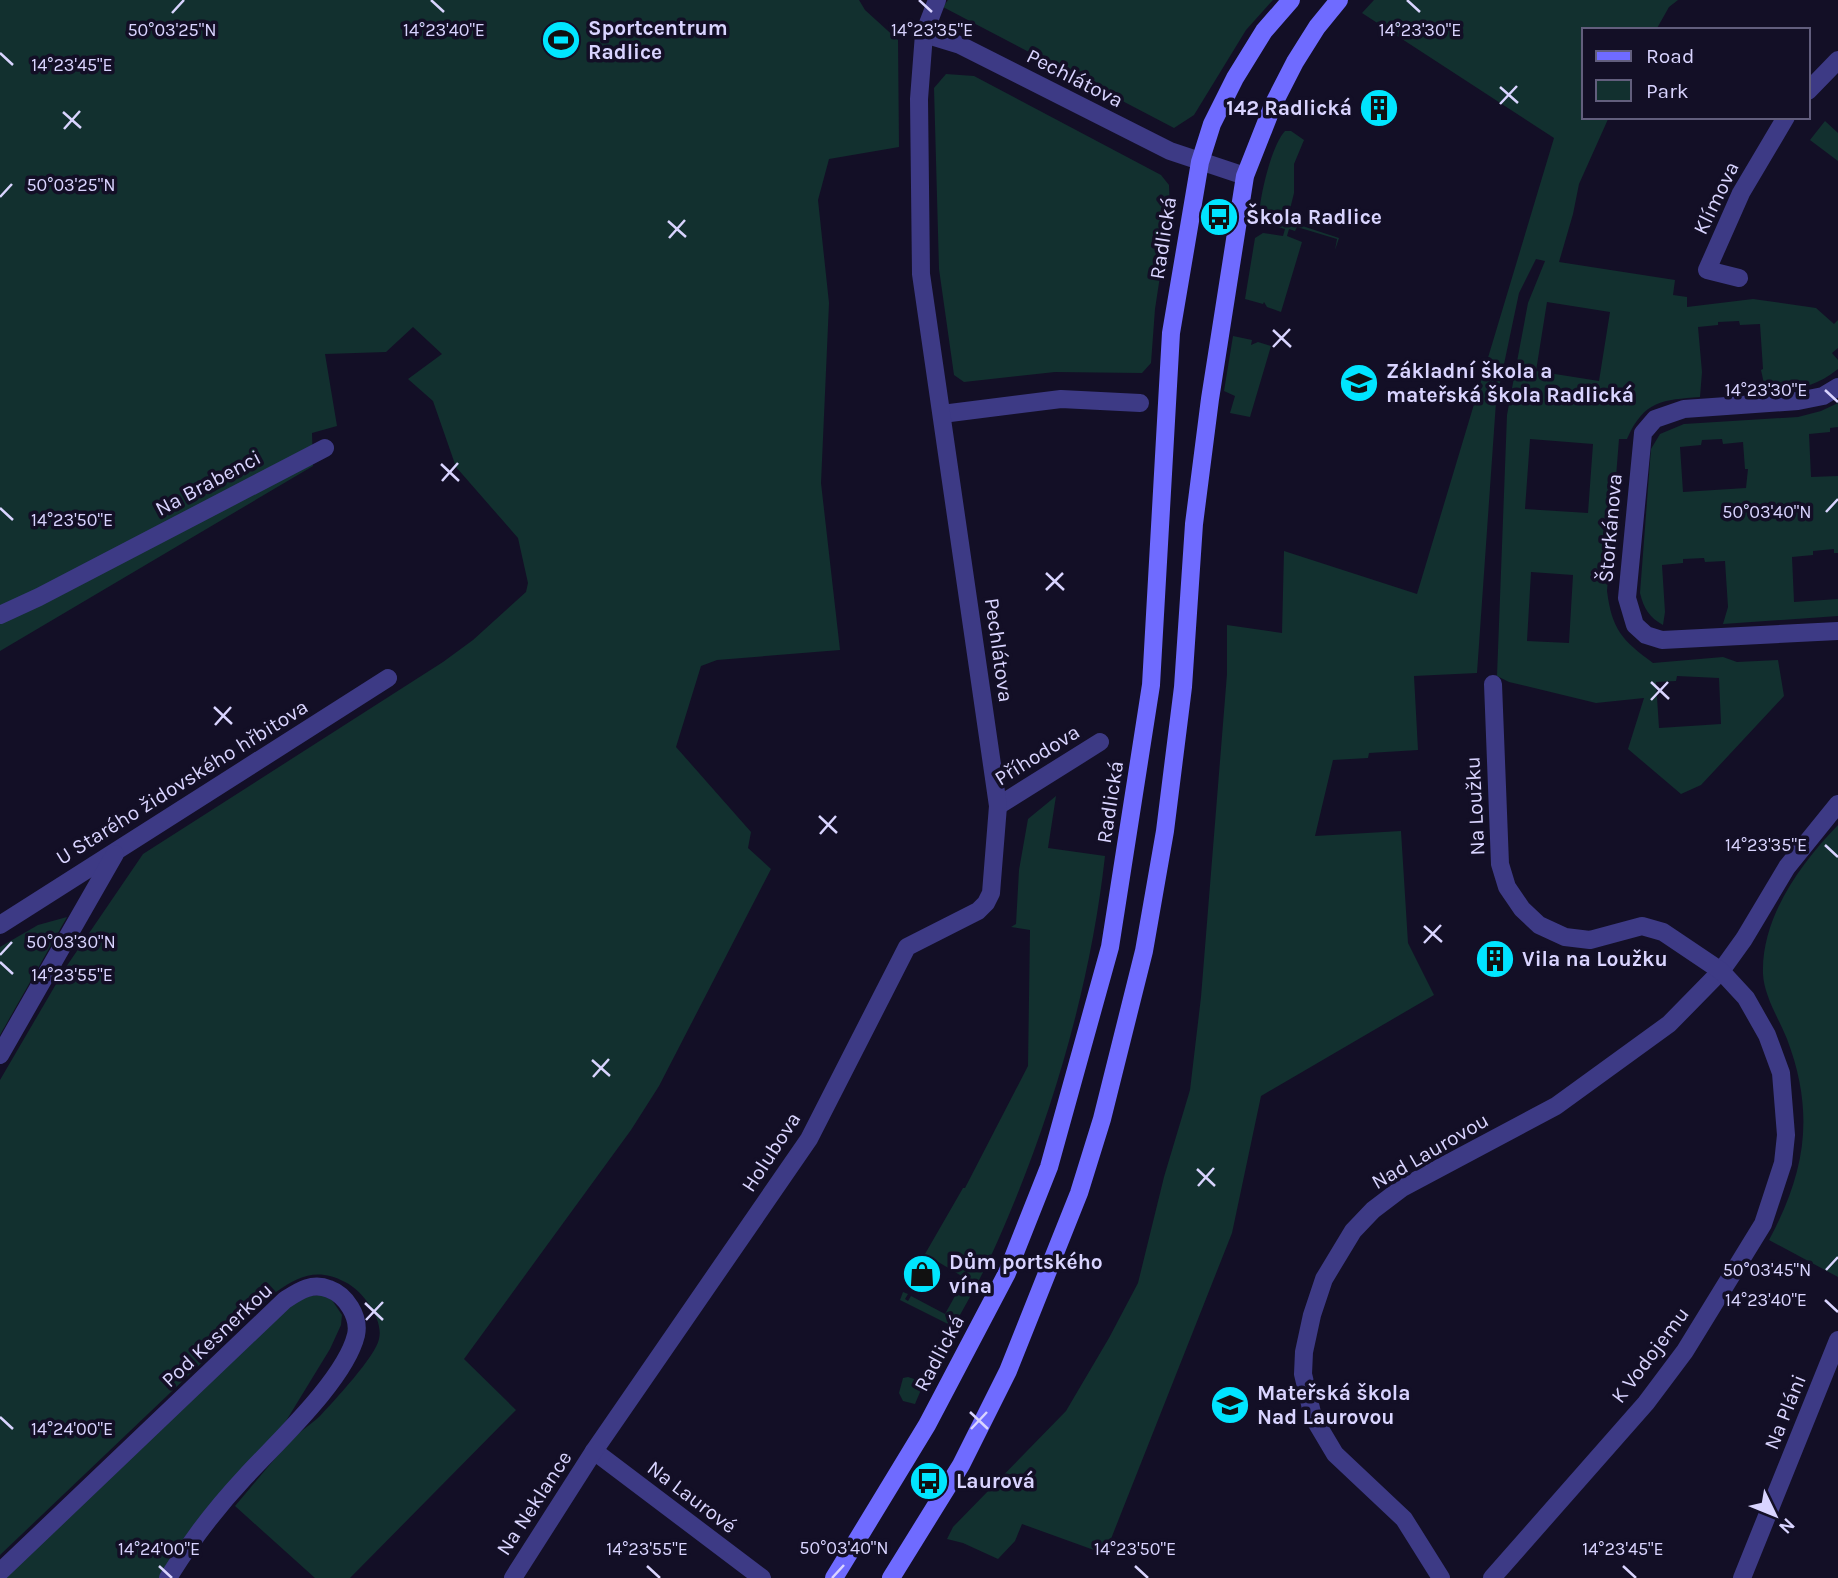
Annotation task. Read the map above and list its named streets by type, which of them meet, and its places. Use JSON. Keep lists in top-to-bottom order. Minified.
{"streets":{"main road":["Radlická"],"street":["Pechlátova","Klímova","Na Brabenci","Štorkánova","Příhodova","U Starého židovského hřbitova","Na Loužku","Nad Laurovou","Holubova","Pod Kesnerkou","K Vodojemu","Na Pláni","Na Laurové","Na Neklance"]},"crossings":[["Pechlátova","Radlická"],["Pechlátova","Příhodova"],["Pechlátova","Holubova"],["Na Loužku","Nad Laurovou"],["Na Loužku","K Vodojemu"],["Nad Laurovou","K Vodojemu"],["Holubova","Na Laurové"],["Holubova","Na Neklance"],["Na Laurové","Na Neklance"]],"places":{"sports":["Sportcentrum Radlice"],"building":["142 Radlická","Vila na Loužku"],"bus stop":["Škola Radlice","Laurová"],"school or university":["Základní škola a mateřská škola Radlická","Mateřská škola Nad Laurovou"],"shop":["Dům portského vína"]},"legend":["Road","Park"],"north":"bottom right","coordinates":["14°23'40\"E","14°23'35\"E","14°23'30\"E","50°03'25\"N","14°23'45\"E","50°03'40\"N","14°23'50\"E","50°03'30\"N","14°23'55\"E","50°03'45\"N","14°24'00\"E"]}
